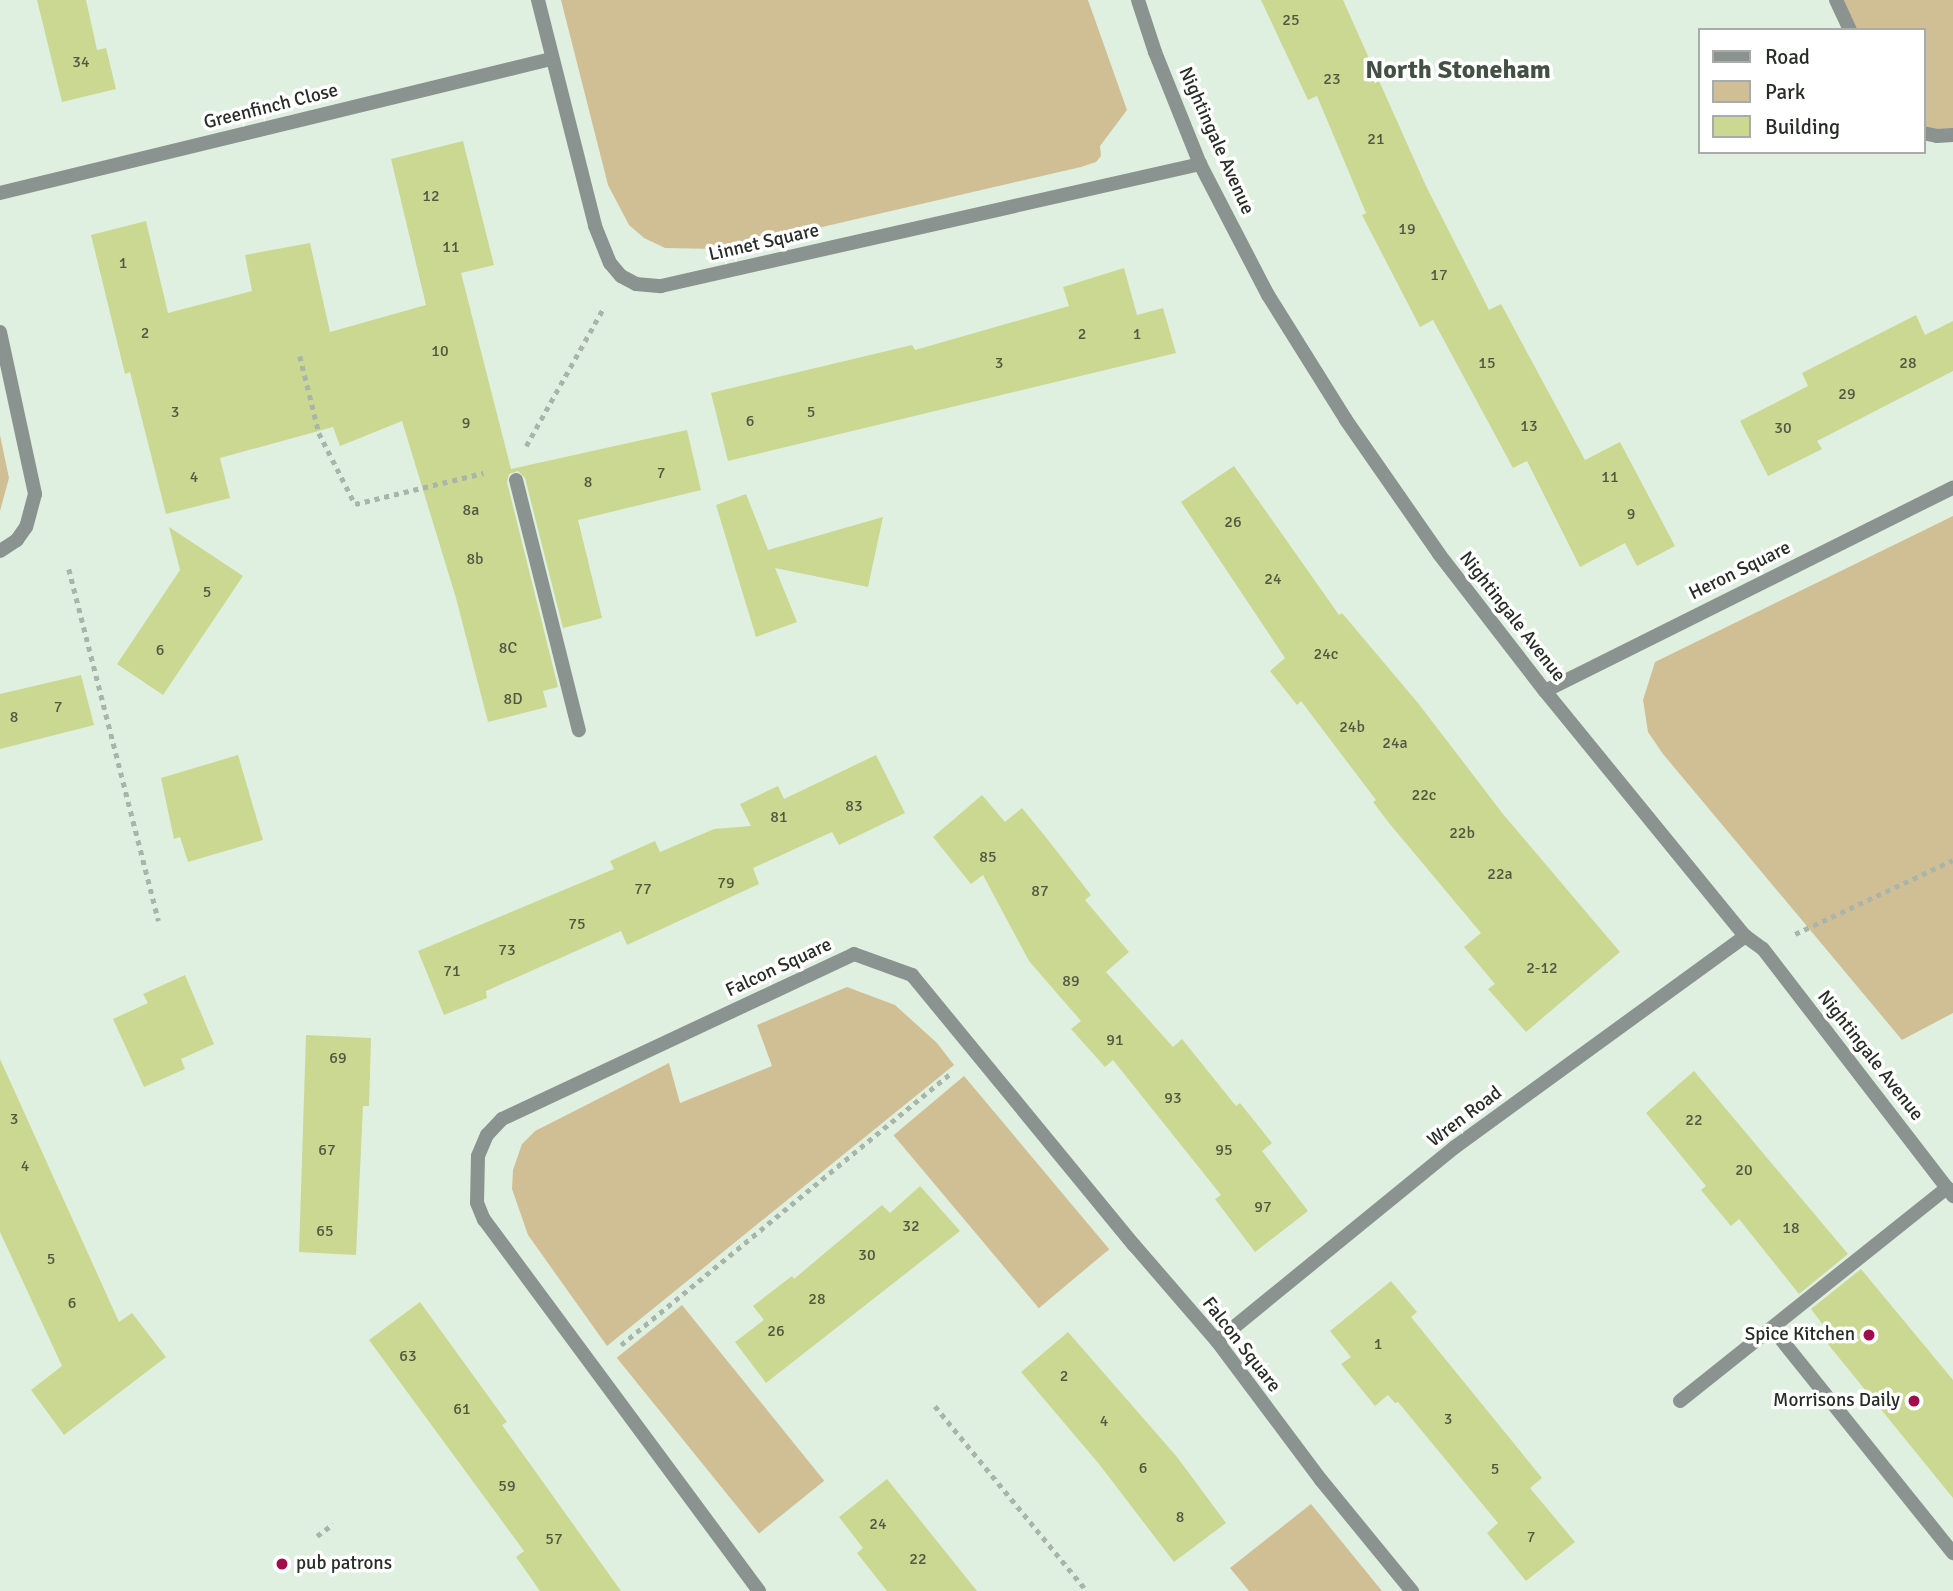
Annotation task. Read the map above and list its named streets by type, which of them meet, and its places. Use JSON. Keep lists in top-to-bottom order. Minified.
{"streets":{"street":["Greenfinch Close","Nightingale Avenue","Linnet Square","Heron Square","Falcon Square","Wren Road"]},"crossings":[["Nightingale Avenue","Linnet Square"],["Nightingale Avenue","Heron Square"],["Nightingale Avenue","Wren Road"],["Falcon Square","Wren Road"]],"districts":["North Stoneham"],"places":["Spice Kitchen","Morrisons Daily","pub patrons"],"house_numbers":["25","34","23","21","12","19","11","1","17","2","2","1","10","3","15","28","29","3","5","6","9","13","30","7","4","11","8","8a","9","26","8b","24","5","8C","6","24c","8D","7","8","24b","24a","22c","83","81","22b","85","22a","79","77","87","75","73","2-12","71","89","91","69","93","3","22","67","95","4","20","97","32","18","65","30","5","28","6","26","1","63","2","61","3","4","6","5","59","8","24","7","57","22"],"legend":["Road","Park","Building"]}
